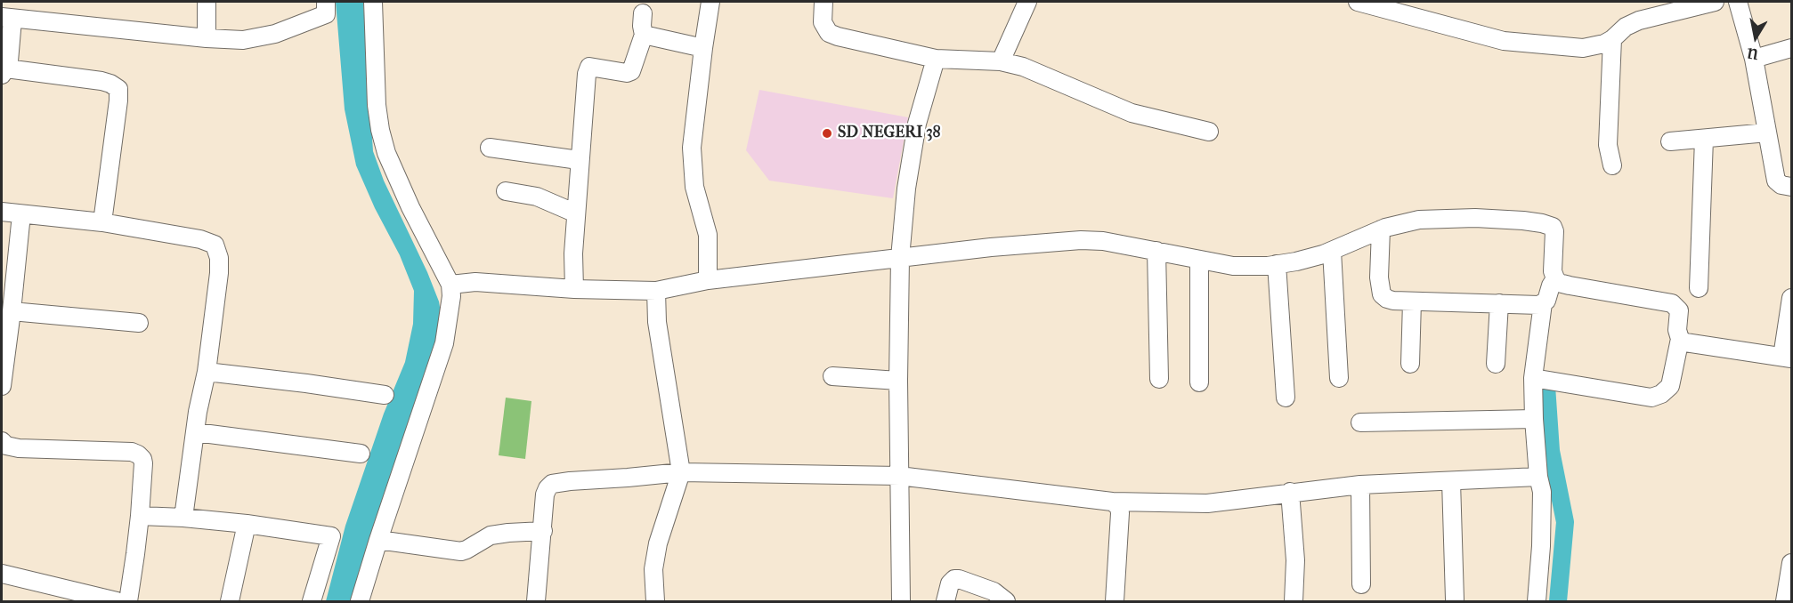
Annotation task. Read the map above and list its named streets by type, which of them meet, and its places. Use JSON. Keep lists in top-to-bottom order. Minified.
{"places":["SD NEGERI 38"],"north":"bottom"}
